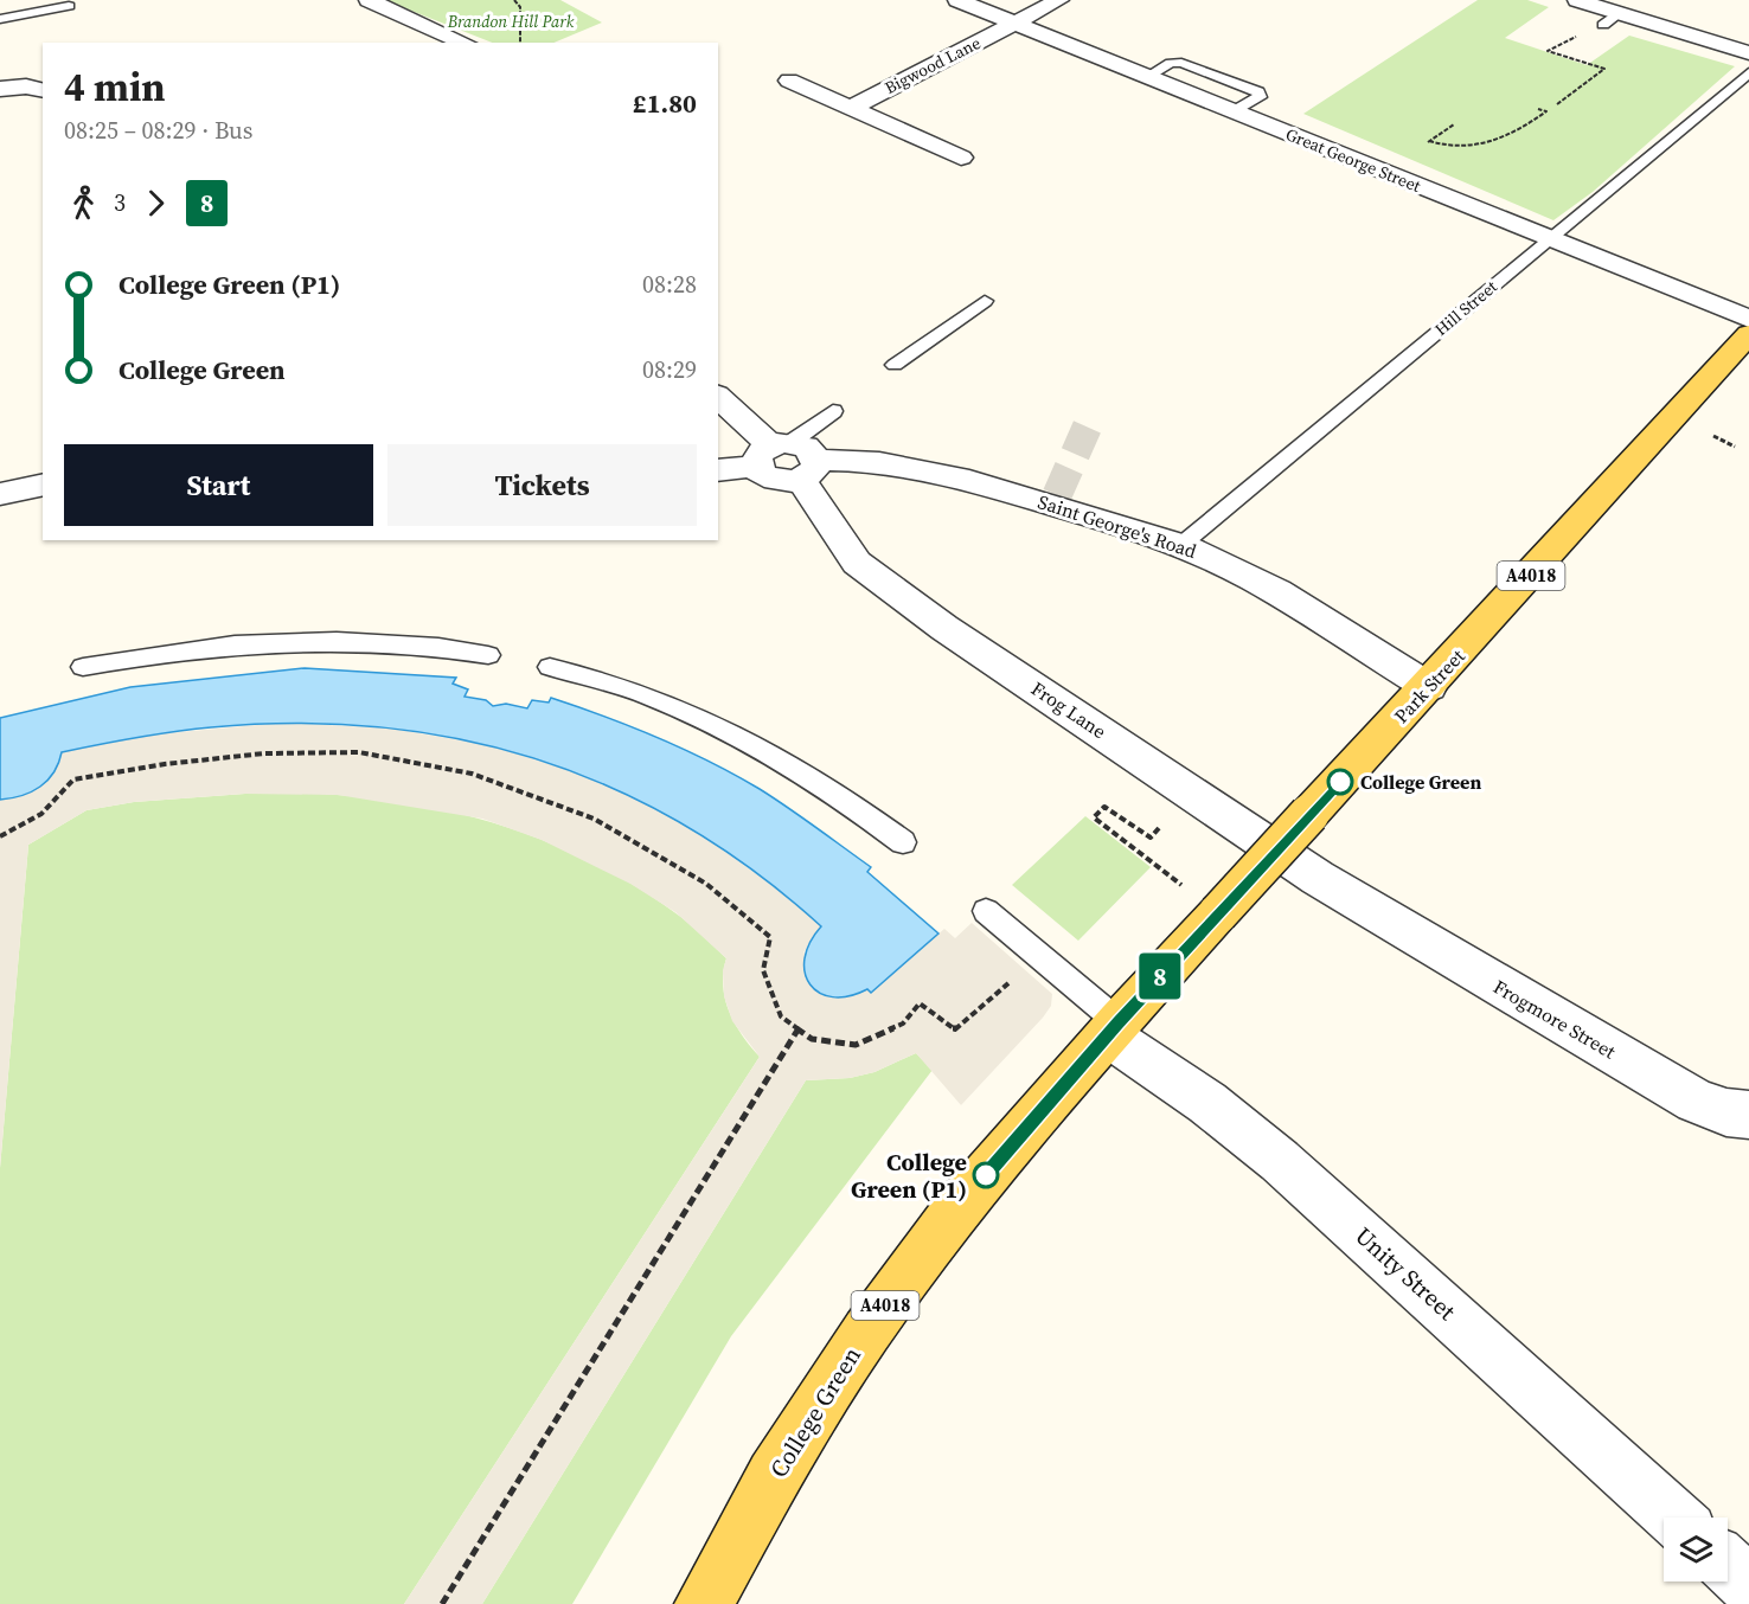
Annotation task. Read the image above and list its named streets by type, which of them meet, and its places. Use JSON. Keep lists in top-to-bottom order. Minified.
{"streets":{"main road":["A4018","Park Street","College Green"],"street":["Bigwood Lane","Great George Street","Saint George's Road","Frog Lane","Frogmore Street","Unity Street"],"lane":["Hill Street"]},"crossings":[["Bigwood Lane","Great George Street"],["Great George Street","Hill Street"],["Hill Street","Saint George's Road"],["Saint George's Road","Park Street"],["Saint George's Road","Frog Lane"],["Park Street","Unity Street"],["Park Street","College Green"],["Frog Lane","Frogmore Street"],["Unity Street","College Green"]],"parks":["Brandon Hill Park"],"places":["College Green","College Green (P1)"],"lines":["bus line 8"],"page":{"on_map":"8","heading":["4 min","08:25 – 08:29 · Bus","£1.80"],"legs":["3","8"],"list":[{"name":"College Green (P1)","value":"08:28"},{"name":"College Green","value":"08:29"}],"buttons":["Start","Tickets"]}}
